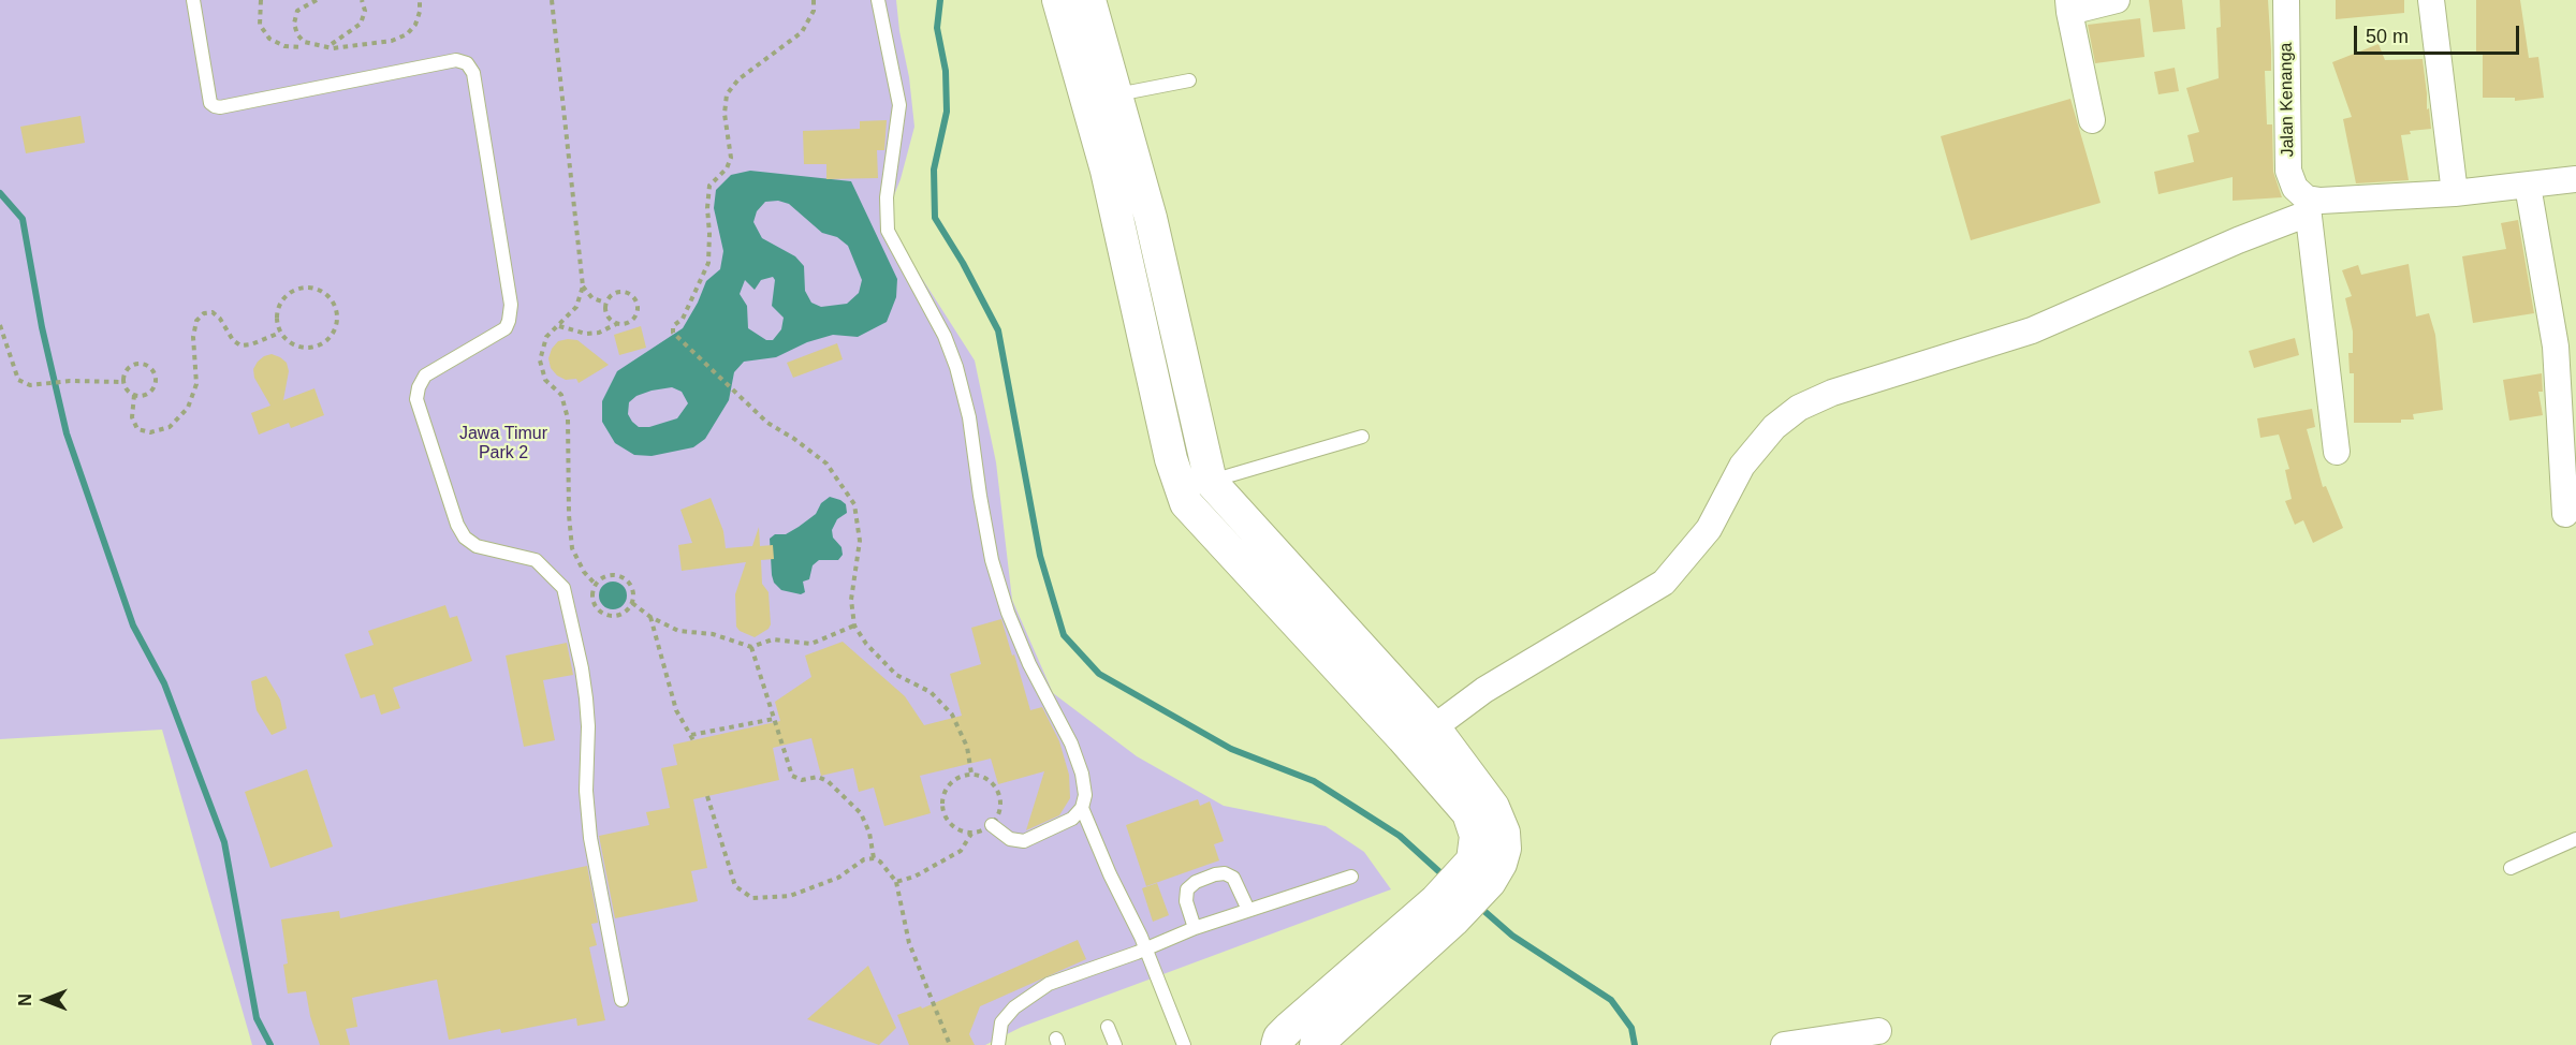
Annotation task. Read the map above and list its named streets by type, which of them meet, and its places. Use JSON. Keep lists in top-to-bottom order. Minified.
{"streets":{"street":["Jalan Kenanga"]},"parks":["Jawa Timur Park 2"],"scale_bar":"50 m","north":"left"}
